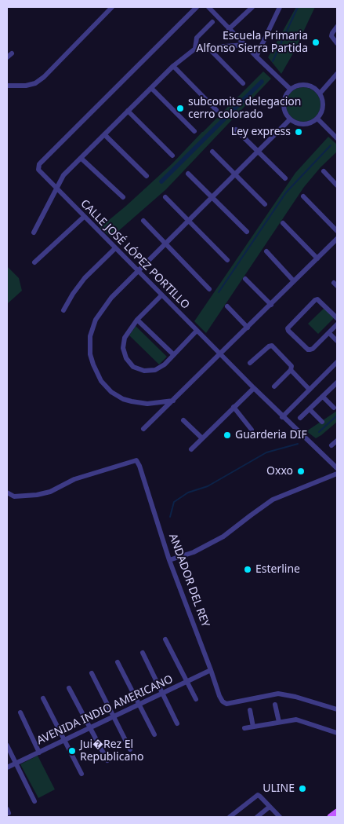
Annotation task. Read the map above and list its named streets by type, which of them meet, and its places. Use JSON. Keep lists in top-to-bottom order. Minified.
{"streets":{"street":["CALLE JOSÉ LÓPEZ PORTILLO","ANDADOR DEL REY","AVENIDA INDIO AMERICANO"]},"crossings":[["ANDADOR DEL REY","AVENIDA INDIO AMERICANO"]],"places":["Escuela Primaria Alfonso Sierra Partida","subcomite delegacion cerro colorado","Ley express","Guarderia DIF","Oxxo","Esterline","Jui�Rez El Republicano","ULINE"]}
